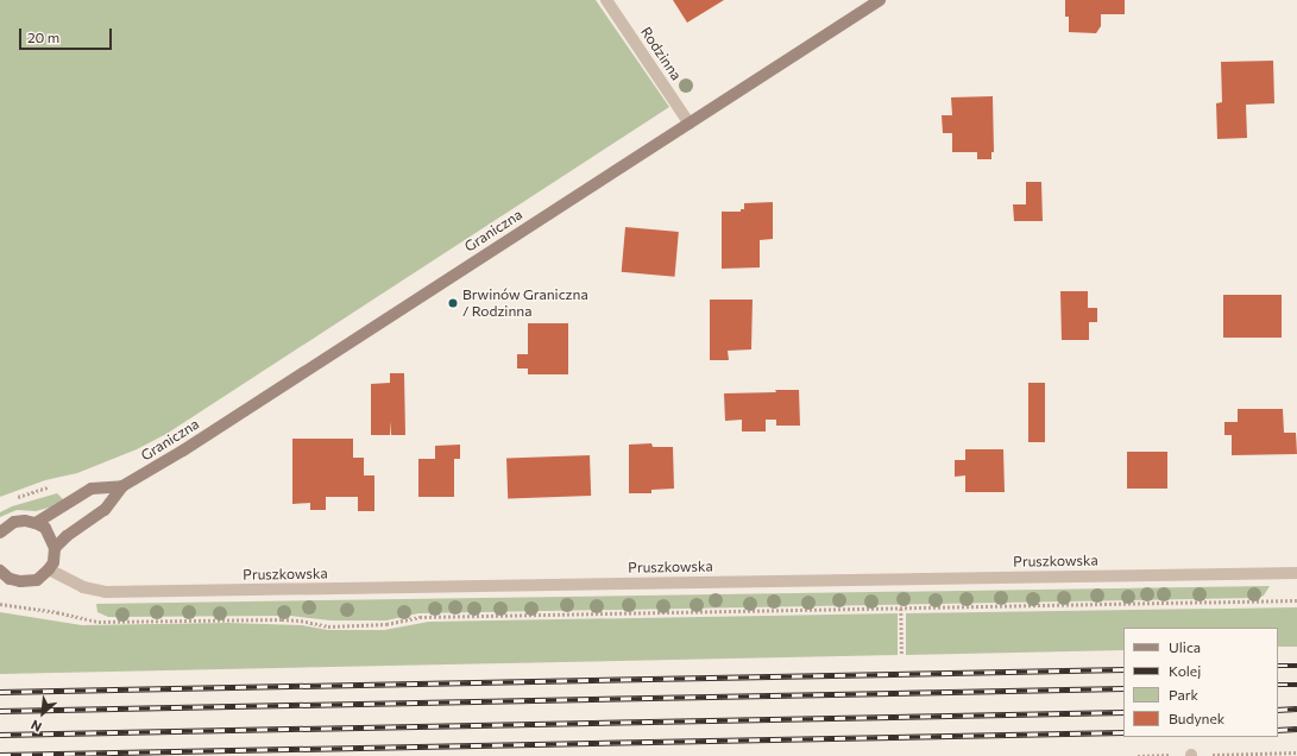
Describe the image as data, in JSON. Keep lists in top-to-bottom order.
{
  "streets": {
    "street": ["Rodzinna", "Graniczna", "Pruszkowska"]
  },
  "crossings": [
    ["Rodzinna", "Graniczna"]
  ],
  "places": ["Brwinów Graniczna / Rodzinna"],
  "legend": [
    "Ulica",
    "Kolej",
    "Park",
    "Budynek"
  ],
  "scale_bar": "20 m",
  "north": "bottom left"
}
